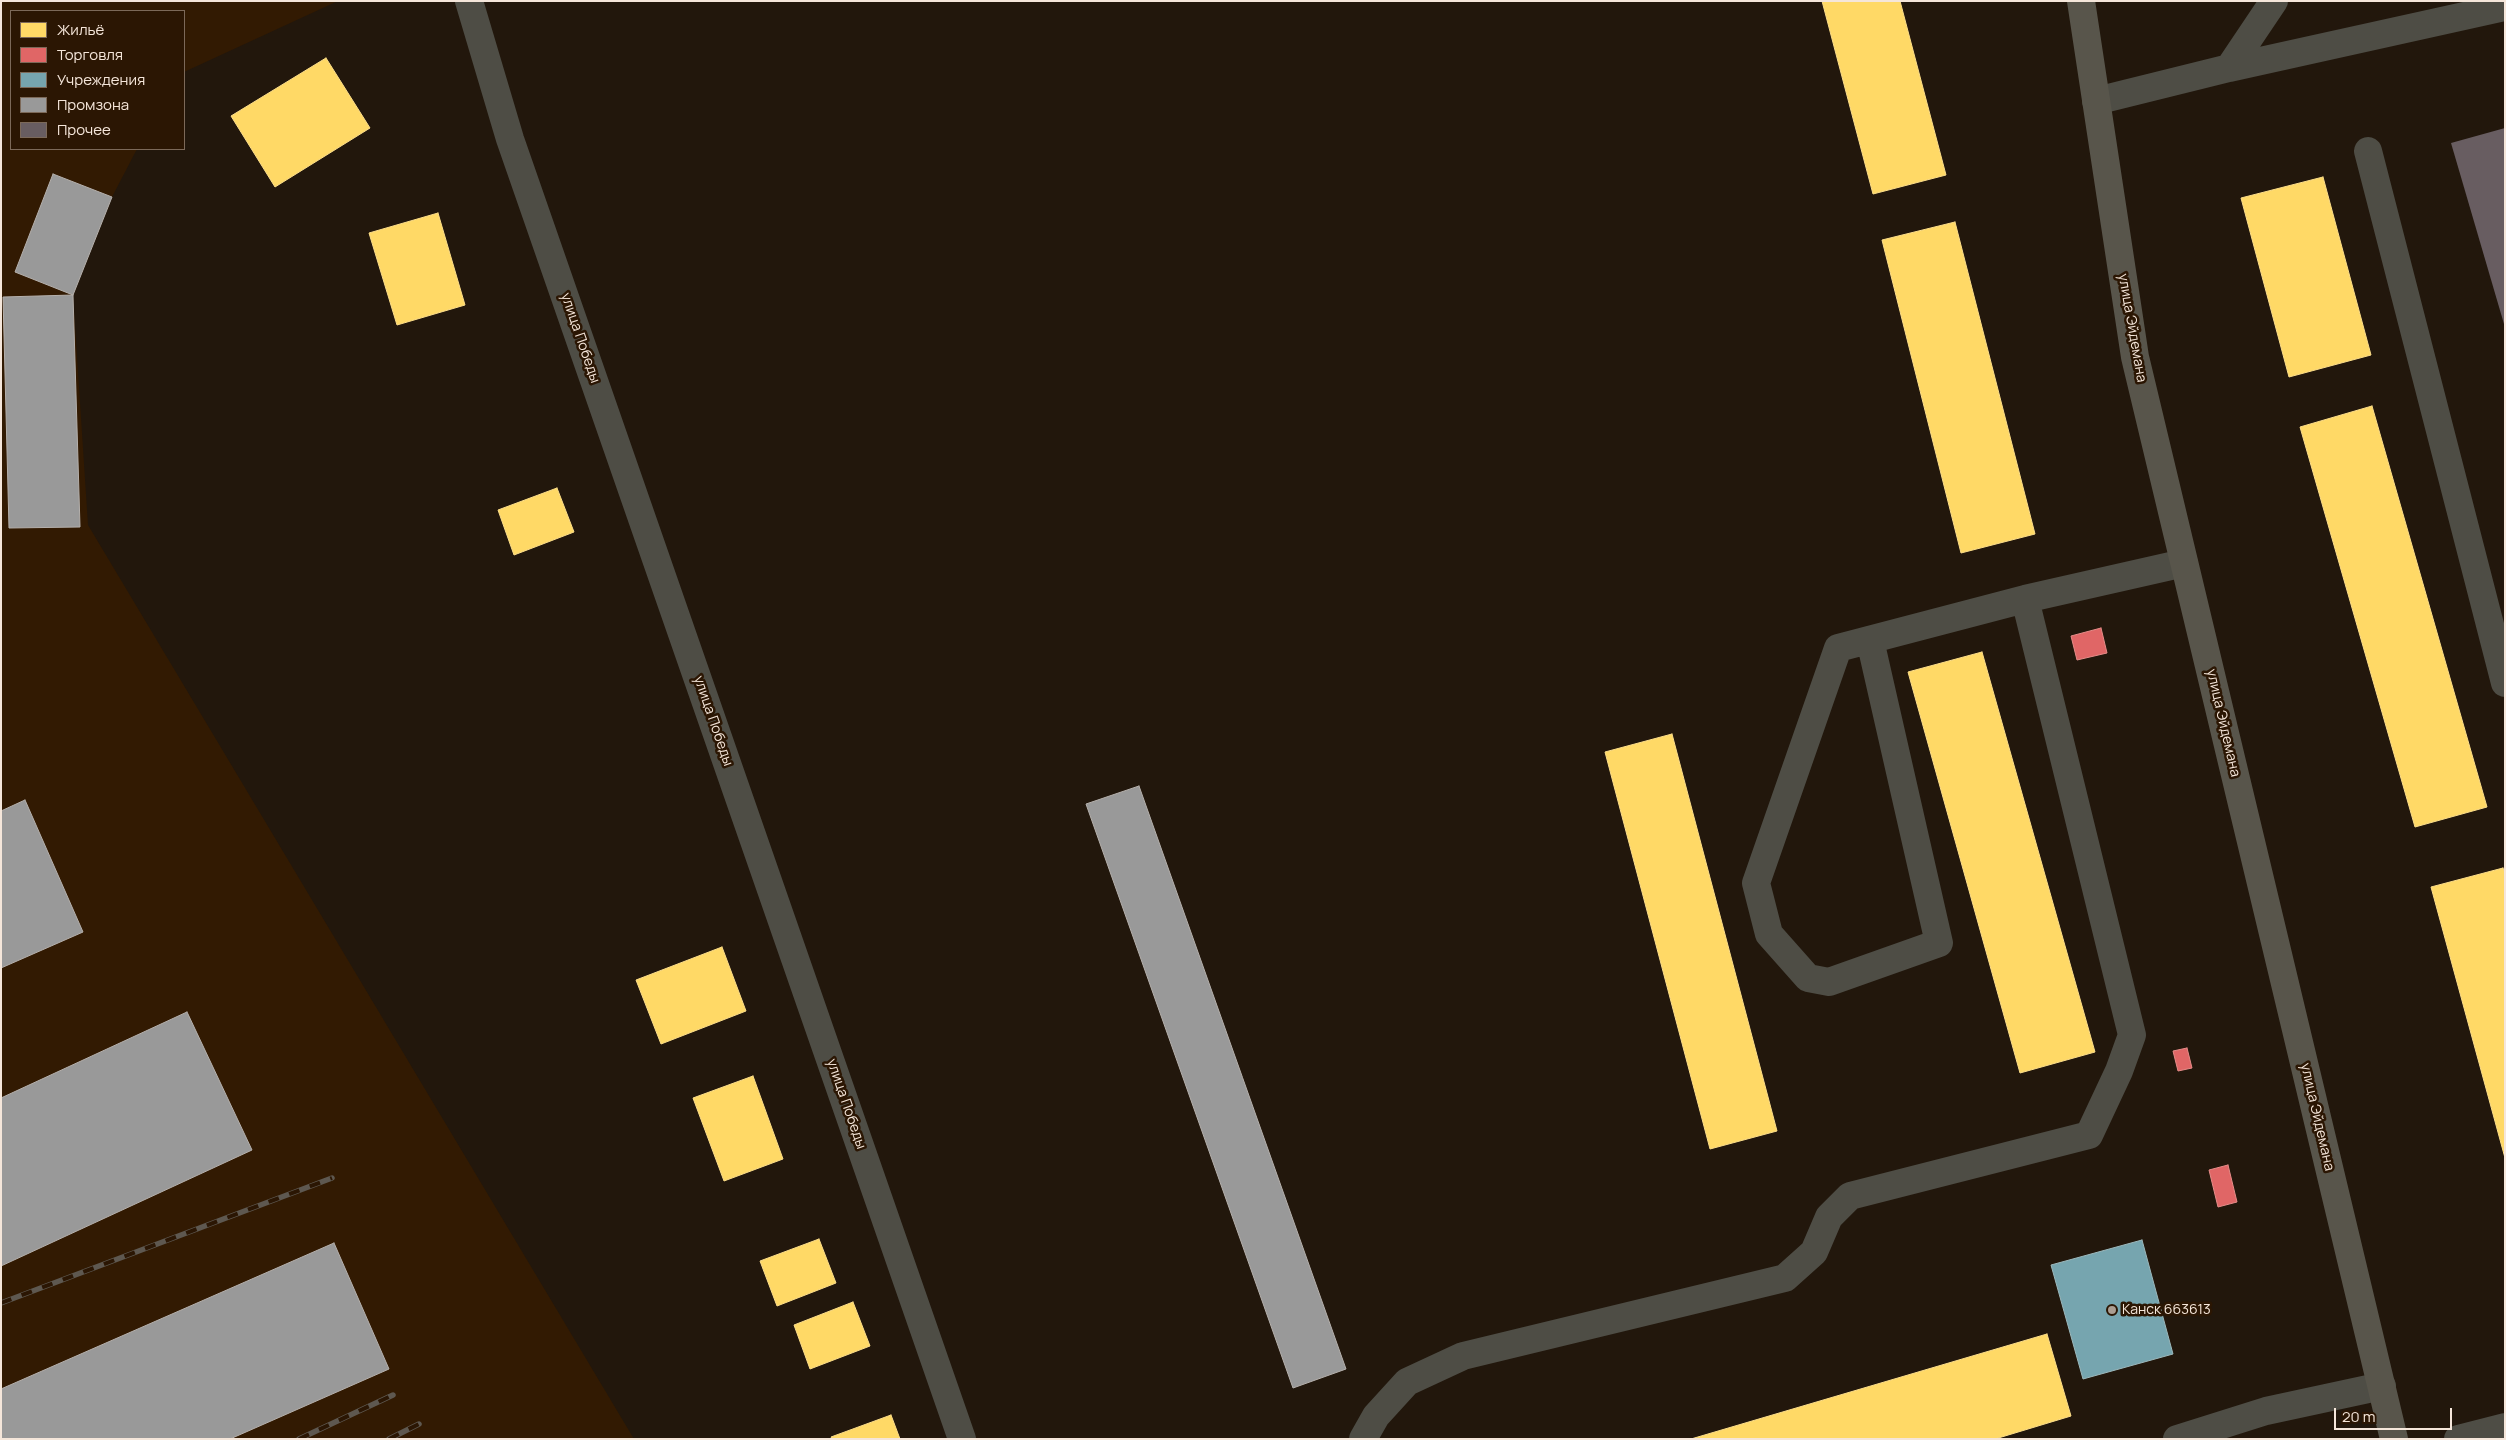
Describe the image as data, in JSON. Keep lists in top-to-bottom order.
{
  "streets": {
    "main road": ["улица Эйдемана"],
    "street": ["улица Победы"]
  },
  "places": ["Канск 663613"],
  "legend": [
    "Жильё",
    "Торговля",
    "Учреждения",
    "Промзона",
    "Прочее"
  ],
  "scale_bar": "20 m"
}
